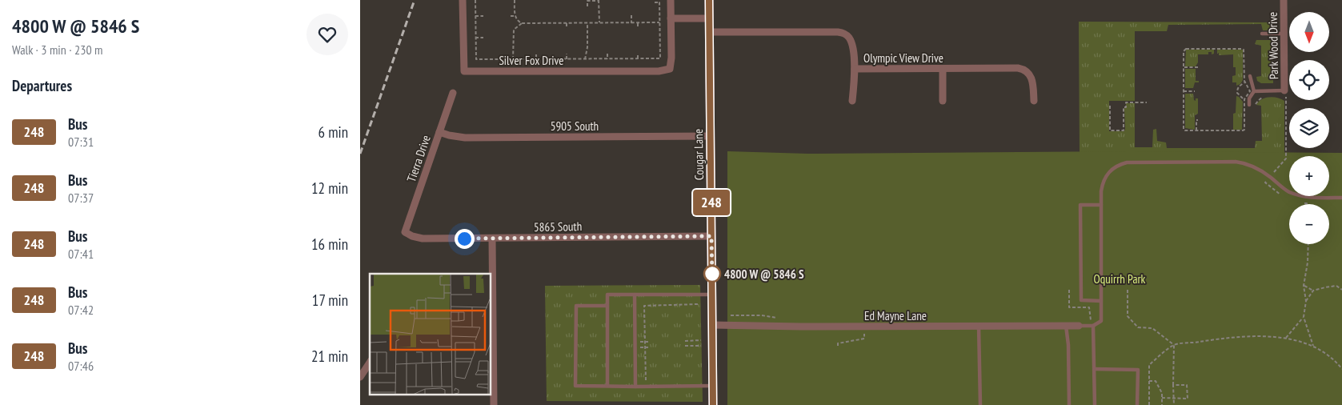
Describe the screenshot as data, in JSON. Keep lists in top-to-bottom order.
{
  "streets": {
    "main road": ["Cougar Lane"],
    "street": [
      "Park Wood Drive",
      "Olympic View Drive",
      "Silver Fox Drive",
      "5905 South",
      "Tierra Drive",
      "5865 South",
      "Ed Mayne Lane"
    ]
  },
  "crossings": [
    ["Olympic View Drive", "Cougar Lane"],
    ["5905 South", "Cougar Lane"],
    ["5905 South", "Tierra Drive"],
    ["Cougar Lane", "5865 South"],
    ["Cougar Lane", "Ed Mayne Lane"],
    ["Tierra Drive", "5865 South"]
  ],
  "parks": ["Oquirrh Park"],
  "places": ["4800 W @ 5846 S"],
  "lines": ["bus line 248"],
  "north": "bottom",
  "page": {
    "heading": [
      ["4800 W @ 5846 S", "Walk · 3 min · 230 m"],
      "Departures"
    ],
    "on_map": "248",
    "map_buttons": ["+", "−"],
    "list": [
      {
        "mark": "248",
        "name": "Bus",
        "note": "07:31",
        "value": "6 min"
      },
      {
        "mark": "248",
        "name": "Bus",
        "note": "07:37",
        "value": "12 min"
      },
      {
        "mark": "248",
        "name": "Bus",
        "note": "07:41",
        "value": "16 min"
      },
      {
        "mark": "248",
        "name": "Bus",
        "note": "07:42",
        "value": "17 min"
      },
      {
        "mark": "248",
        "name": "Bus",
        "note": "07:46",
        "value": "21 min"
      }
    ]
  }
}
